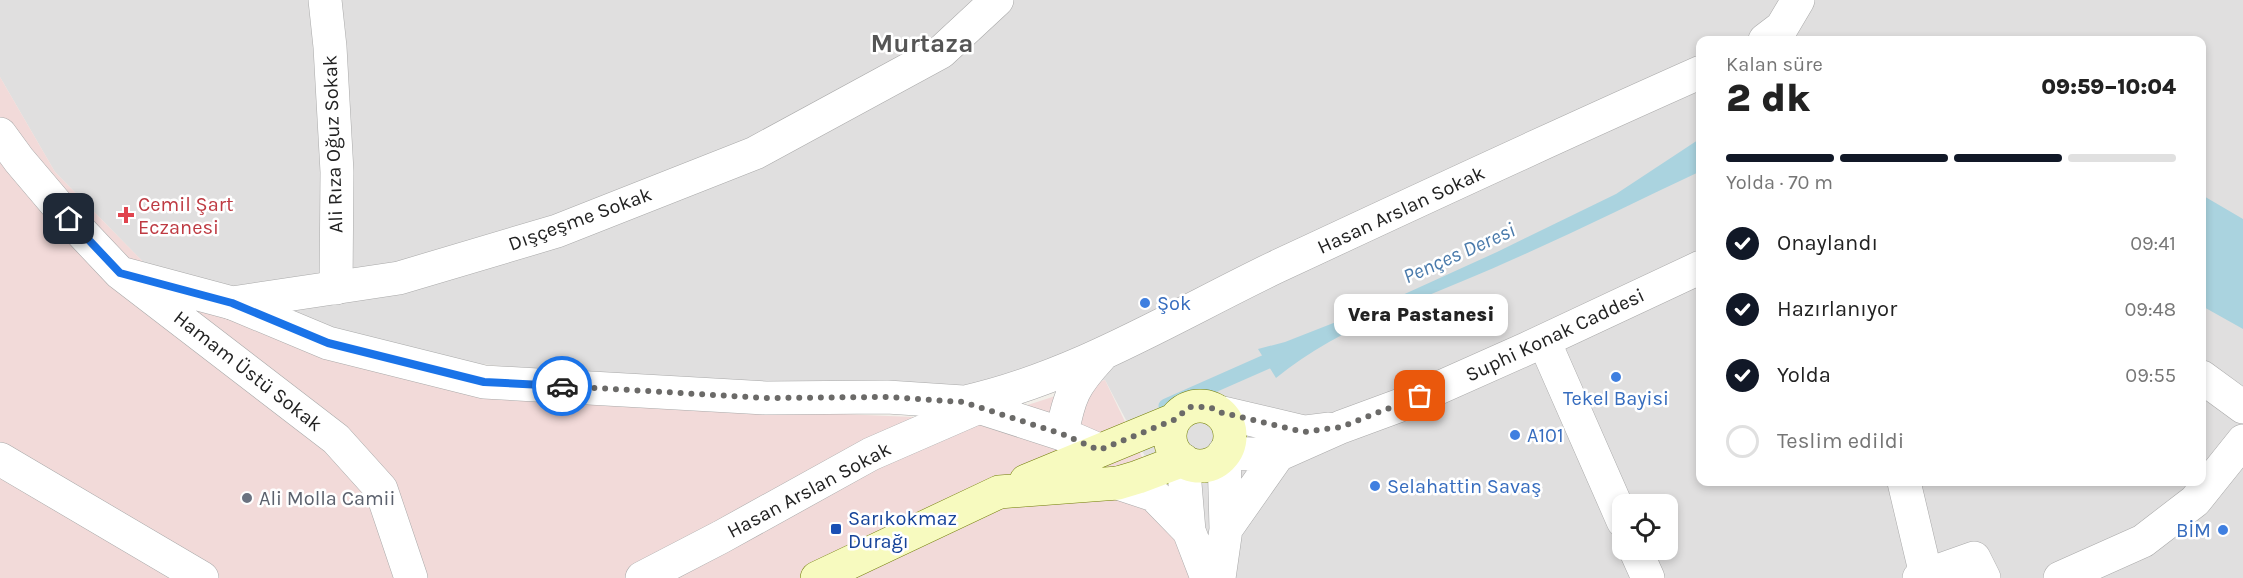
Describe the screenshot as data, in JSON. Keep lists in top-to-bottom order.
{
  "streets": {
    "main road": ["Suphi Konak Caddesi"],
    "street": [
      "Ali Rıza Oğuz Sokak",
      "Hasan Arslan Sokak",
      "Dışçeşme Sokak",
      "Hamam Üstü Sokak"
    ]
  },
  "crossings": [
    ["Ali Rıza Oğuz Sokak", "Dışçeşme Sokak"],
    ["Hasan Arslan Sokak", "Dışçeşme Sokak"],
    ["Hasan Arslan Sokak", "Suphi Konak Caddesi"],
    ["Dışçeşme Sokak", "Hamam Üstü Sokak"]
  ],
  "districts": ["Murtaza"],
  "water": ["Pençes Deresi"],
  "places": {
    "health": ["Cemil Şart Eczanesi"],
    "other": [
      "Şok",
      "Tekel Bayisi",
      "Vera Pastanesi",
      "A101",
      "Selahattin Savaş",
      "Ali Molla Camii",
      "BİM"
    ],
    "transit": ["Sarıkokmaz Durağı"]
  },
  "page": {
    "heading": ["2 dk", "Kalan süre", "09:59–10:04"],
    "bar": "Yolda · 70 m",
    "list": [
      ["Onaylandı", "09:41"],
      ["Hazırlanıyor", "09:48"],
      ["Yolda", "09:55"],
      "Teslim edildi"
    ],
    "bubble": "Vera Pastanesi"
  }
}
